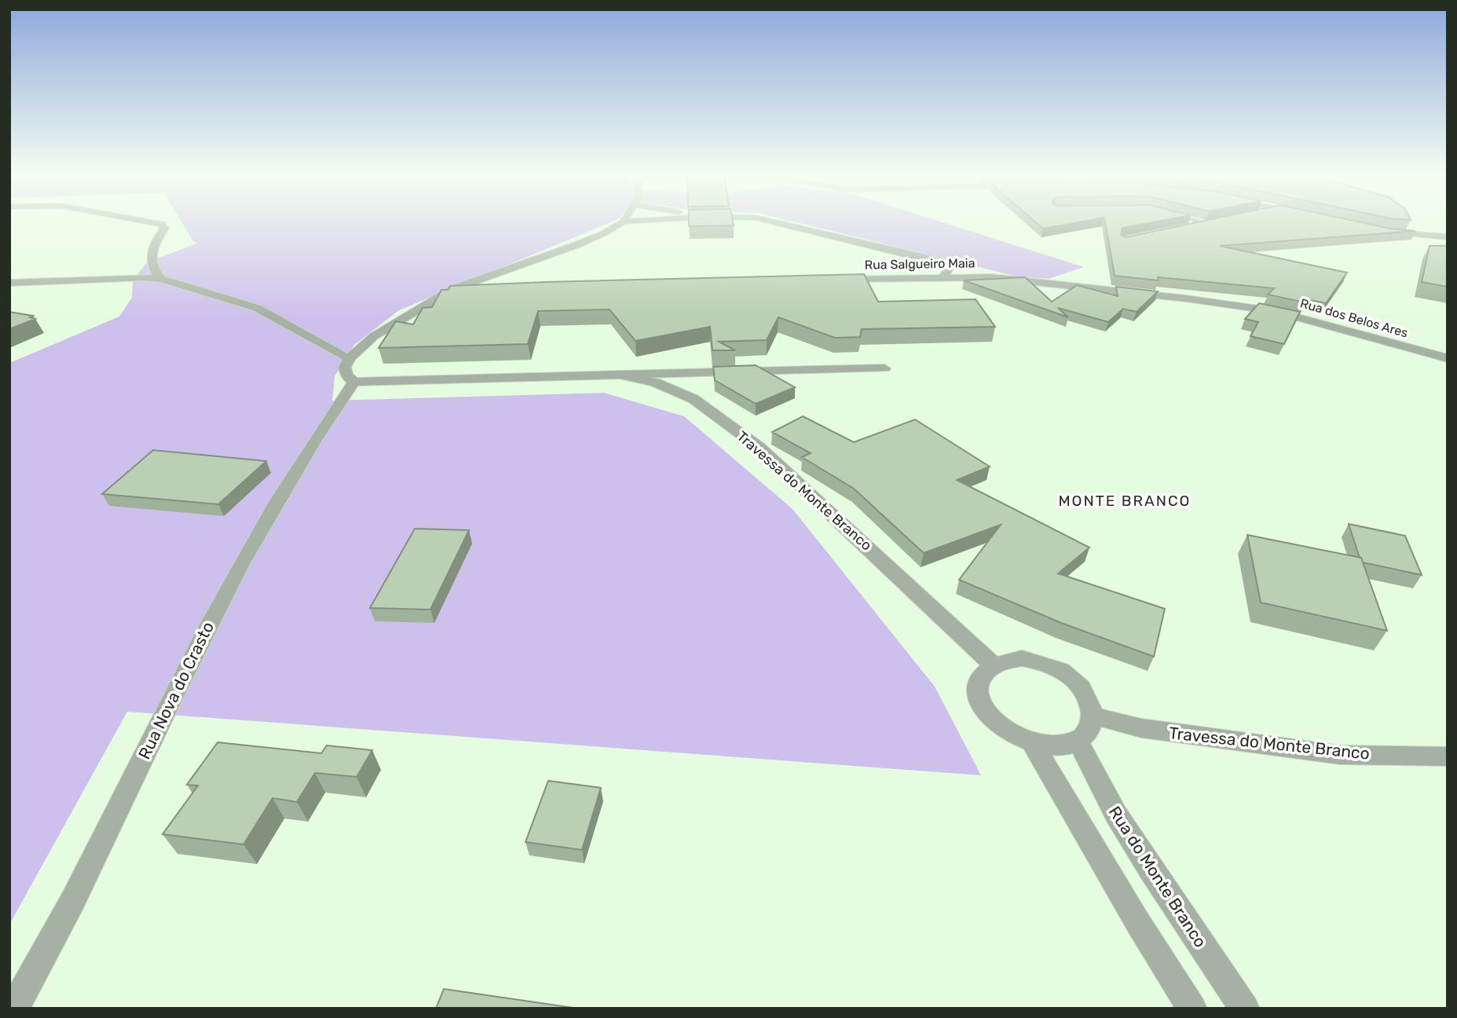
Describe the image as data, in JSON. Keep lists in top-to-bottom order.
{
  "streets": {
    "street": [
      "Rua Salgueiro Maia",
      "Rua dos Belos Ares",
      "Travessa do Monte Branco",
      "Rua Nova do Crasto",
      "Rua do Monte Branco"
    ]
  },
  "crossings": [
    ["Rua Salgueiro Maia", "Rua dos Belos Ares"],
    ["Travessa do Monte Branco", "Rua Nova do Crasto"],
    ["Travessa do Monte Branco", "Rua do Monte Branco"]
  ],
  "districts": ["MONTE BRANCO"]
}
